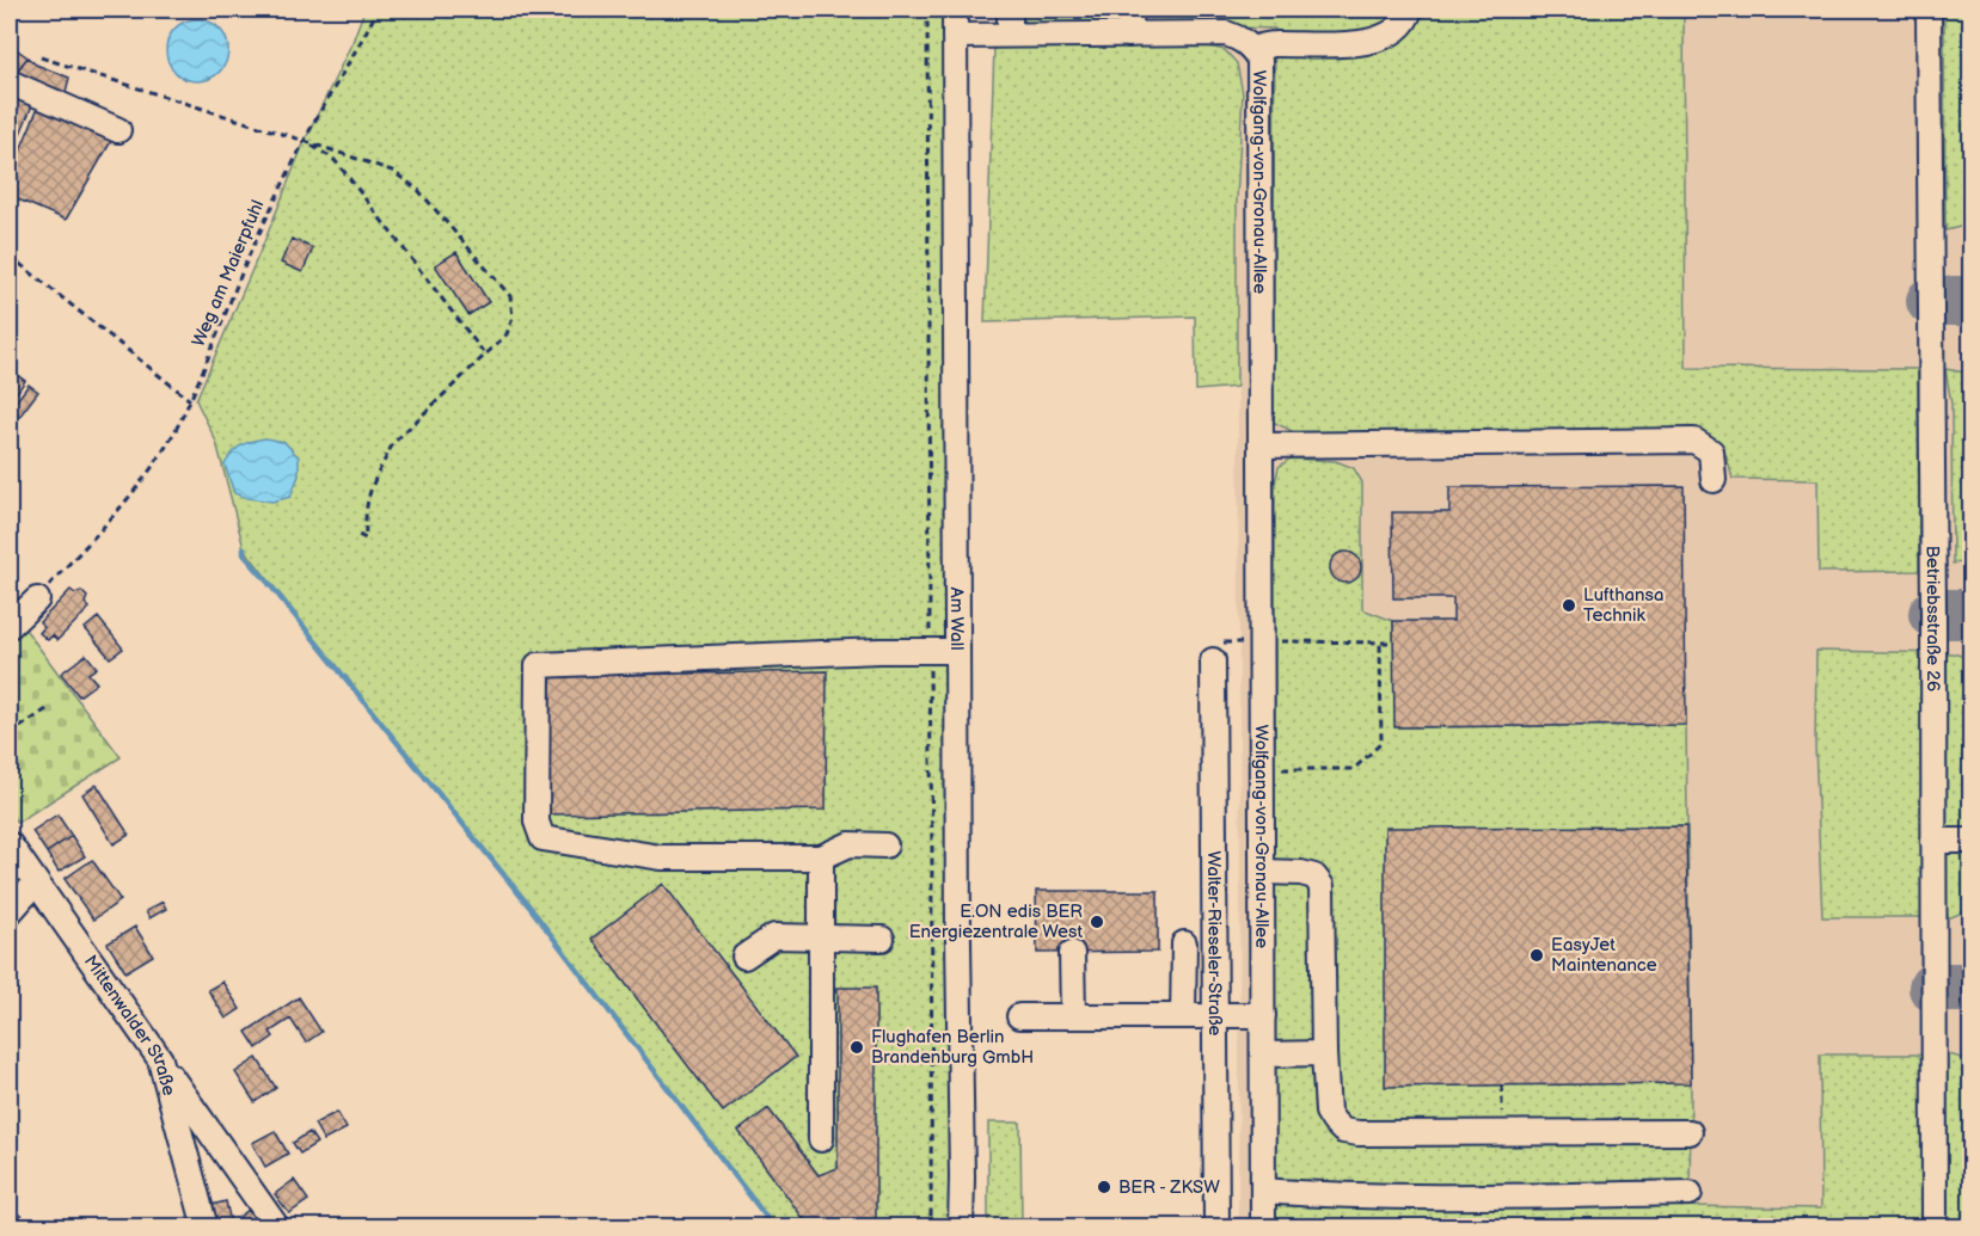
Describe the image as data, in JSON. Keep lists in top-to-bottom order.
{
  "streets": {
    "street": [
      "Wolfgang-von-Gronau-Allee",
      "Betriebsstraße 26",
      "Am Wall",
      "Walter-Rieseler-Straße",
      "Mittenwalder Straße"
    ],
    "path": ["Weg am Maierpfuhl"]
  },
  "crossings": [
    ["Wolfgang-von-Gronau-Allee", "Am Wall"]
  ],
  "places": [
    "Lufthansa Technik",
    "E.ON edis BER Energiezentrale West",
    "EasyJet Maintenance",
    "Flughafen Berlin Brandenburg GmbH",
    "BER - ZKSW"
  ]
}
